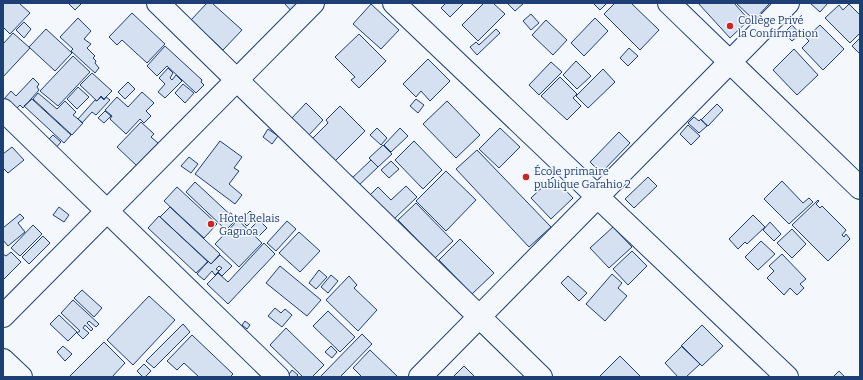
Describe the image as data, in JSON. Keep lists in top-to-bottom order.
{
  "places": ["Collège Privé la Confirmation", "École primaire publique Garahio 2", "Hôtel Relais Gagnoa"]
}
